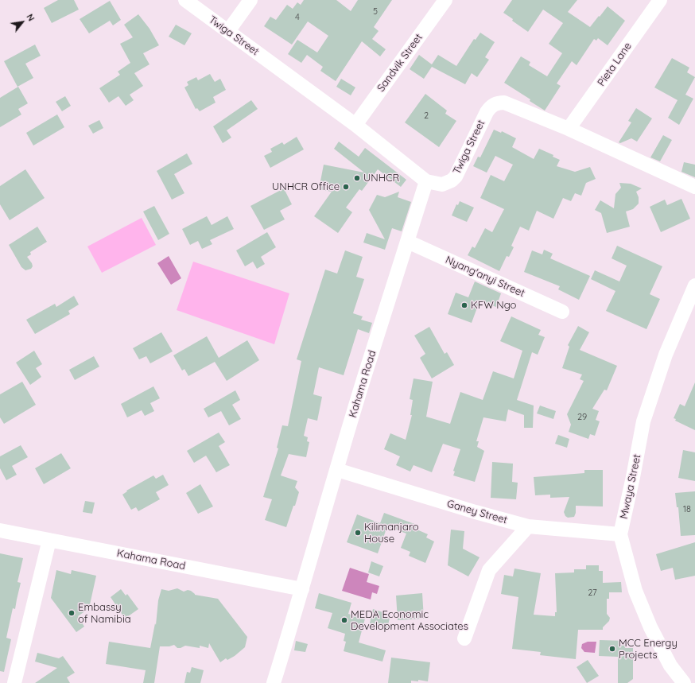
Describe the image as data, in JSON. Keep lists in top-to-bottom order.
{
  "streets": {
    "street": [
      "Twiga Street",
      "Sandvik Street",
      "Pieta Lane",
      "Nyang'anyi Street",
      "Kahama Road",
      "Mwaya Street",
      "Ganey Street"
    ]
  },
  "crossings": [
    ["Twiga Street", "Sandvik Street"],
    ["Twiga Street", "Pieta Lane"],
    ["Twiga Street", "Kahama Road"],
    ["Nyang'anyi Street", "Kahama Road"],
    ["Kahama Road", "Ganey Street"],
    ["Mwaya Street", "Ganey Street"]
  ],
  "places": [
    "UNHCR",
    "UNHCR Office",
    "KFW Ngo",
    "Kilimanjaro House",
    "Embassy of Namibia",
    "MEDA Economic Development Associates",
    "MCC Energy Projects"
  ],
  "house_numbers": [
    "5",
    "4",
    "2",
    "29",
    "18",
    "27"
  ],
  "north": "top right"
}
